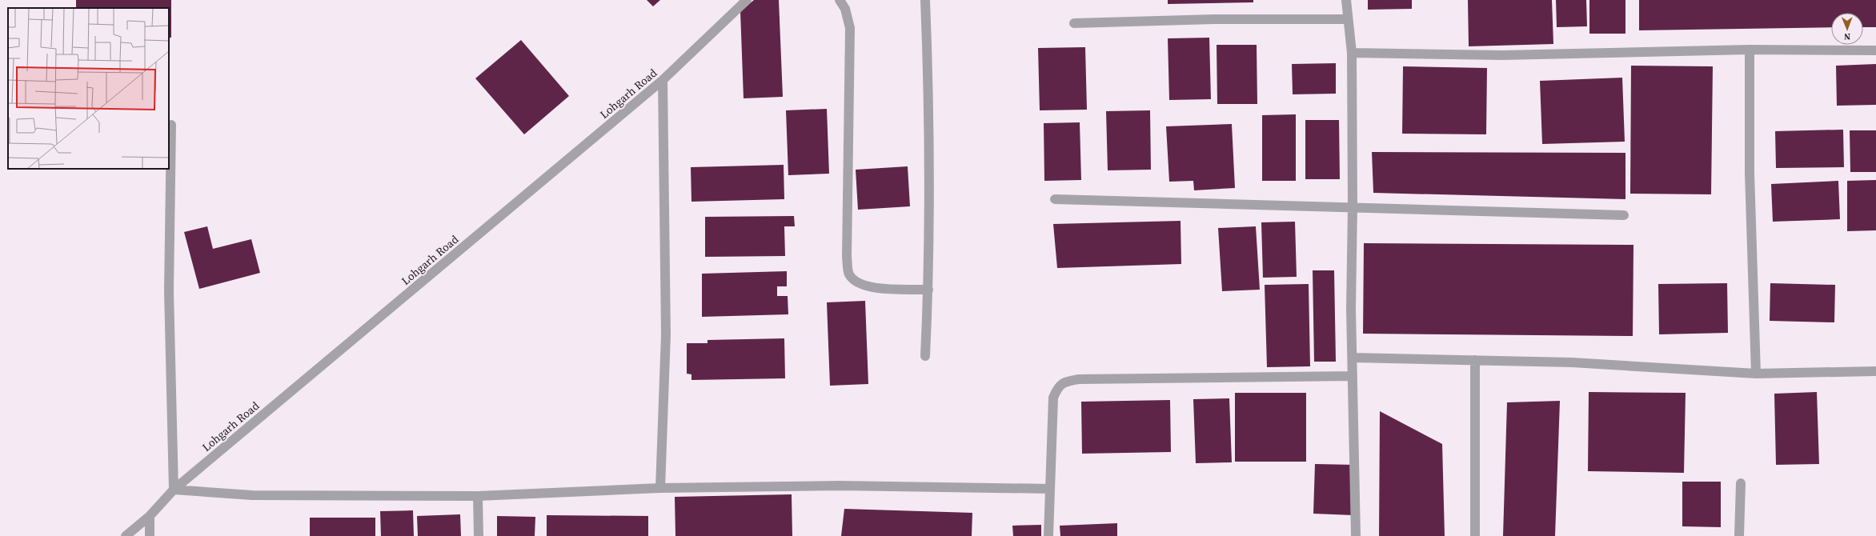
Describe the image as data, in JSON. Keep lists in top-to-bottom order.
{
  "streets": {
    "street": ["Lohgarh Road"]
  },
  "north": "bottom"
}
